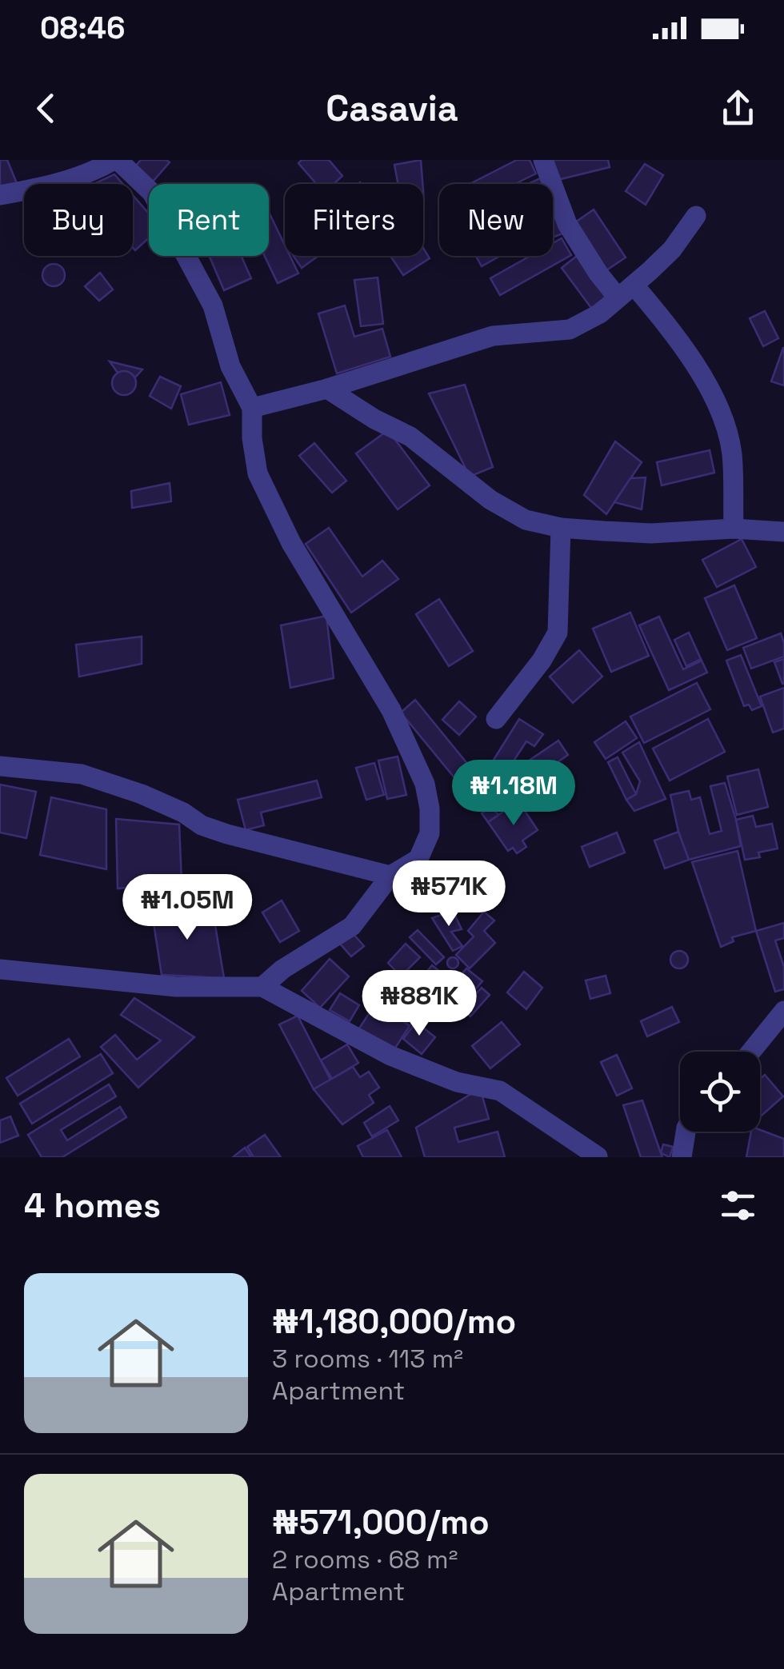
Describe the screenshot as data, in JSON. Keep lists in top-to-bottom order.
{
  "page": {
    "status": "08:46",
    "header": "Casavia",
    "chip": [
      "Buy",
      "Rent",
      "Filters",
      "New"
    ],
    "price": [
      "₦1.18M",
      "₦571K",
      "₦1.05M",
      "₦881K"
    ],
    "heading": "4 homes",
    "list": [
      {
        "name": "₦1,180,000/mo",
        "note": "3 rooms · 113 m² · Apartment"
      },
      {
        "name": "₦571,000/mo",
        "note": "2 rooms · 68 m² · Apartment"
      }
    ]
  }
}
